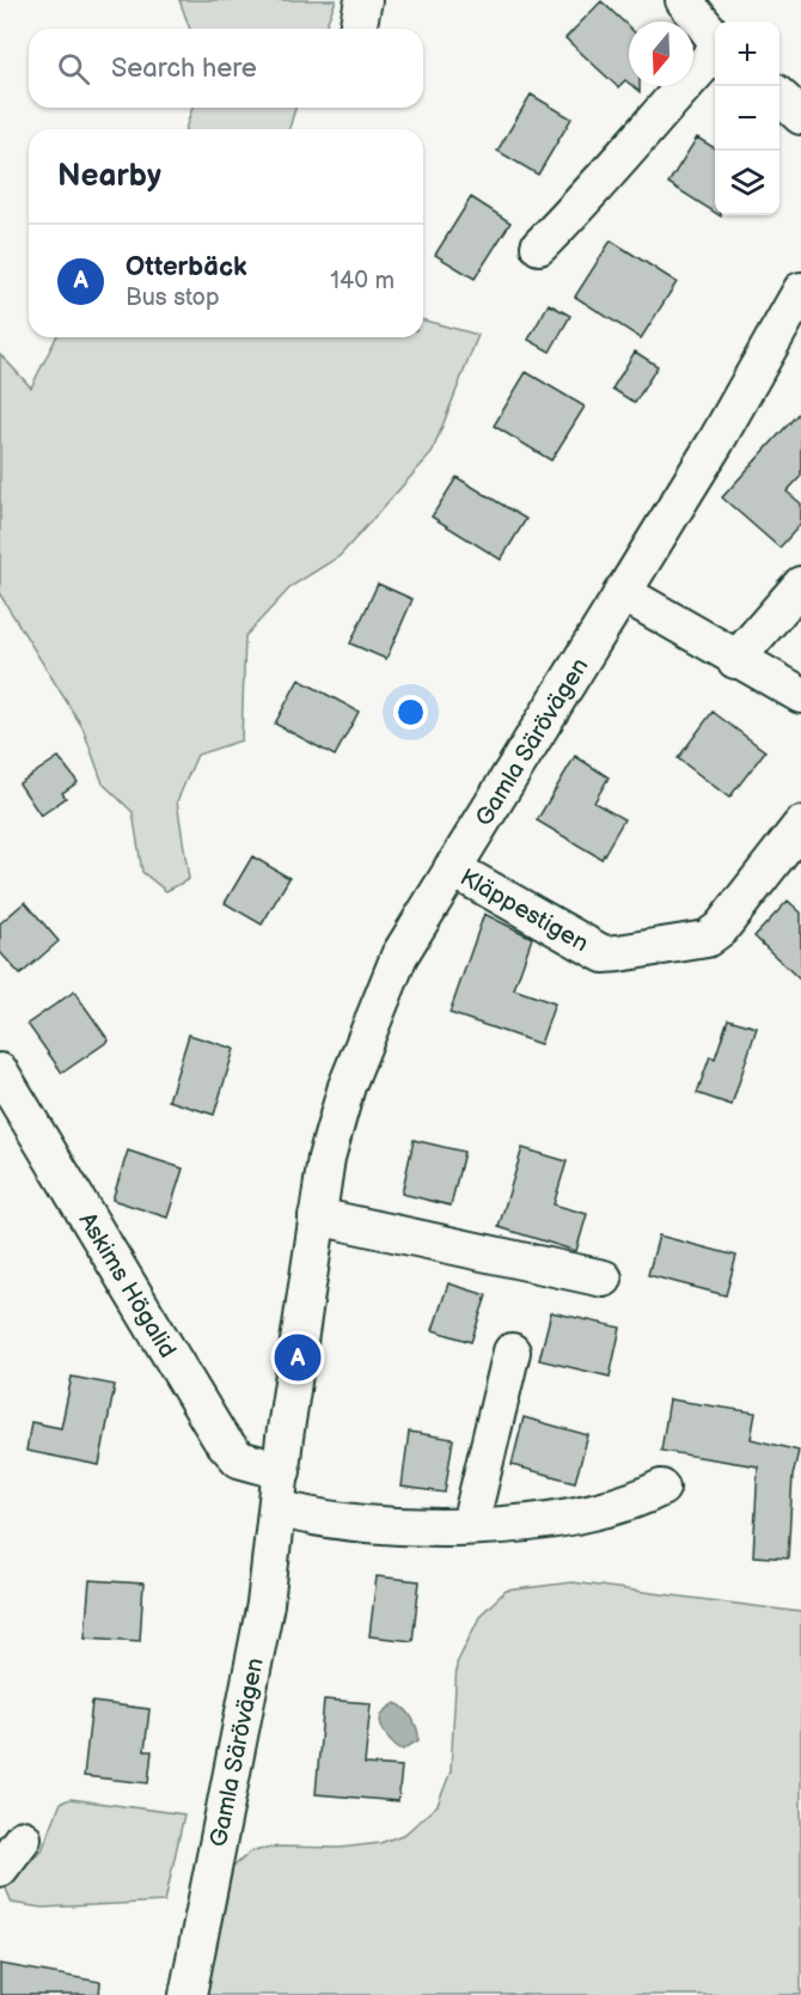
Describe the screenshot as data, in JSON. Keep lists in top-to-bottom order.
{
  "streets": {
    "street": ["Gamla Särövägen", "Kläppestigen", "Askims Högalid"]
  },
  "crossings": [
    ["Gamla Särövägen", "Kläppestigen"],
    ["Gamla Särövägen", "Askims Högalid"]
  ],
  "north": "bottom",
  "page": {
    "map_buttons": ["+", "−"],
    "search": "Search here",
    "heading": "Nearby",
    "list": [
      {
        "mark": "A",
        "name": "Otterbäck",
        "note": "Bus stop",
        "value": "140 m"
      }
    ],
    "pins": "A"
  }
}
